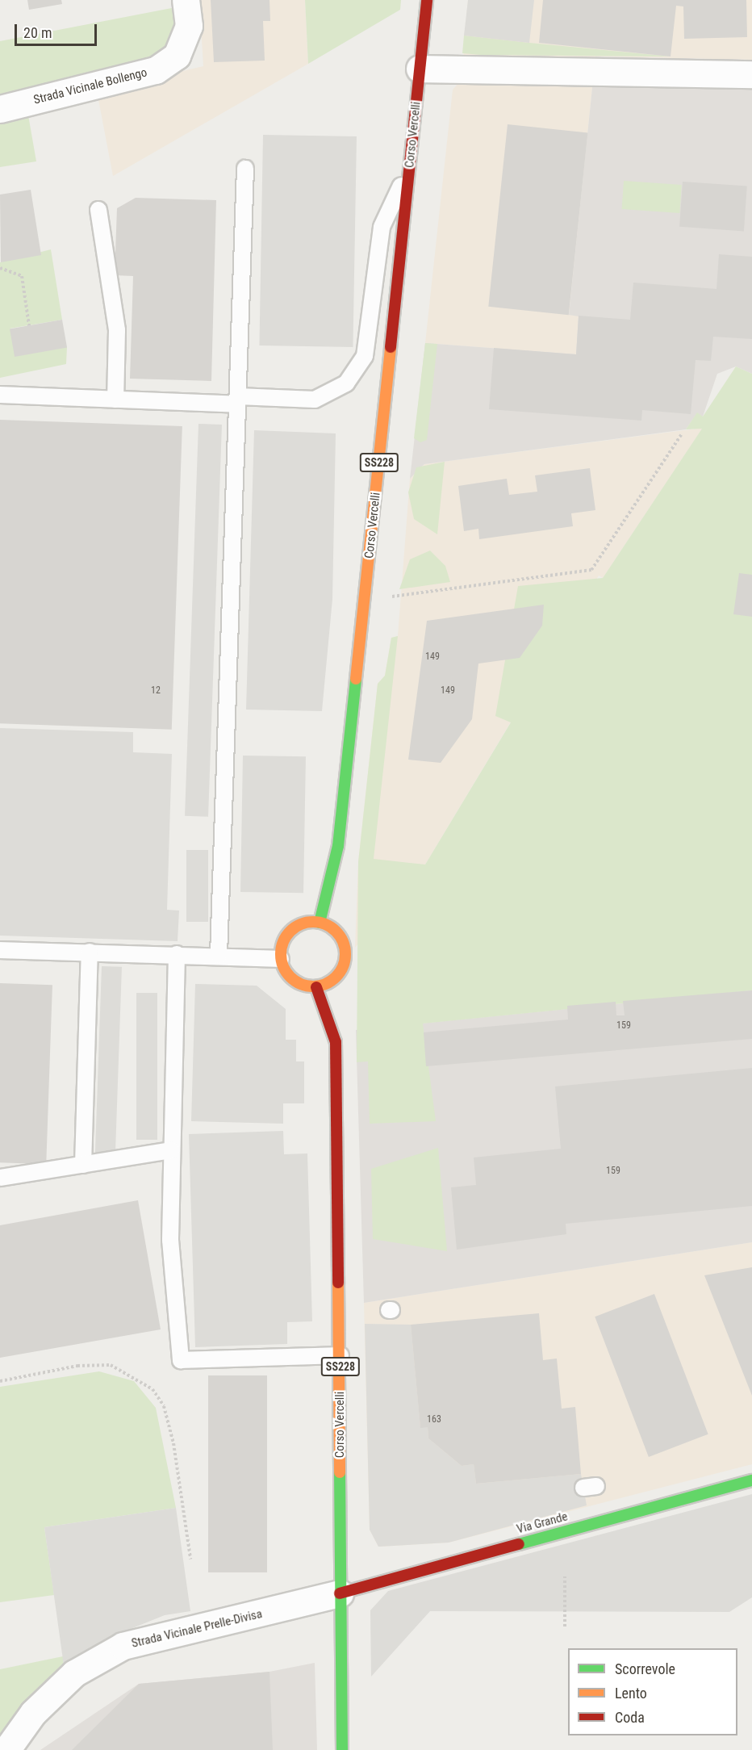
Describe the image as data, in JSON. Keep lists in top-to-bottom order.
{
  "streets": {
    "main road": ["Corso Vercelli", "SS228", "Via Grande"],
    "street": ["Strada Vicinale Bollengo", "Strada Vicinale Prelle-Divisa"]
  },
  "crossings": [
    ["Corso Vercelli", "Via Grande"],
    ["Corso Vercelli", "Strada Vicinale Prelle-Divisa"],
    ["Via Grande", "Strada Vicinale Prelle-Divisa"]
  ],
  "house_numbers": [
    "149",
    "12",
    "149",
    "159",
    "159",
    "163"
  ],
  "legend": ["Scorrevole", "Lento", "Coda"],
  "scale_bar": "20 m"
}
